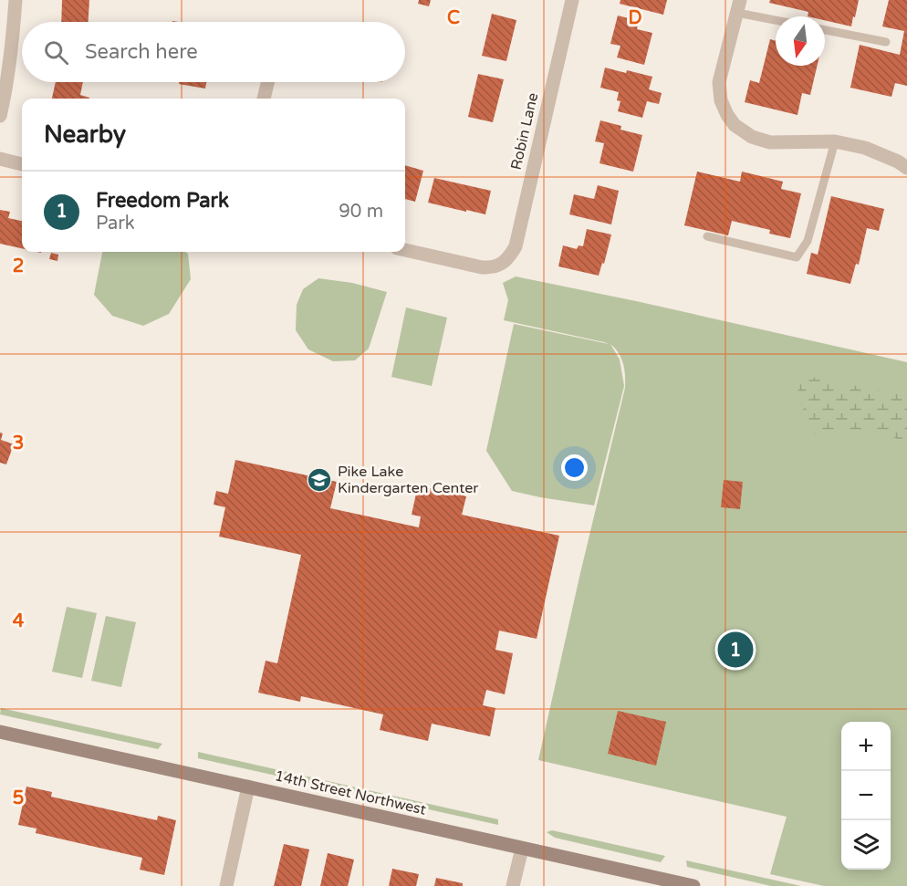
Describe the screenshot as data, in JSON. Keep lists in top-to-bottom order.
{
  "streets": {
    "street": ["Robin Lane", "14th Street Northwest"]
  },
  "places": {
    "school or university": ["Pike Lake Kindergarten Center"]
  },
  "north": "bottom",
  "page": {
    "search": "Search here",
    "heading": "Nearby",
    "list": [
      {
        "mark": "1",
        "name": "Freedom Park",
        "note": "Park",
        "value": "90 m"
      }
    ],
    "pins": "1",
    "map_buttons": ["+", "−"]
  },
  "grid": {
    "columns": ["C", "D"],
    "rows": [
      "2",
      "3",
      "4",
      "5"
    ]
  }
}
